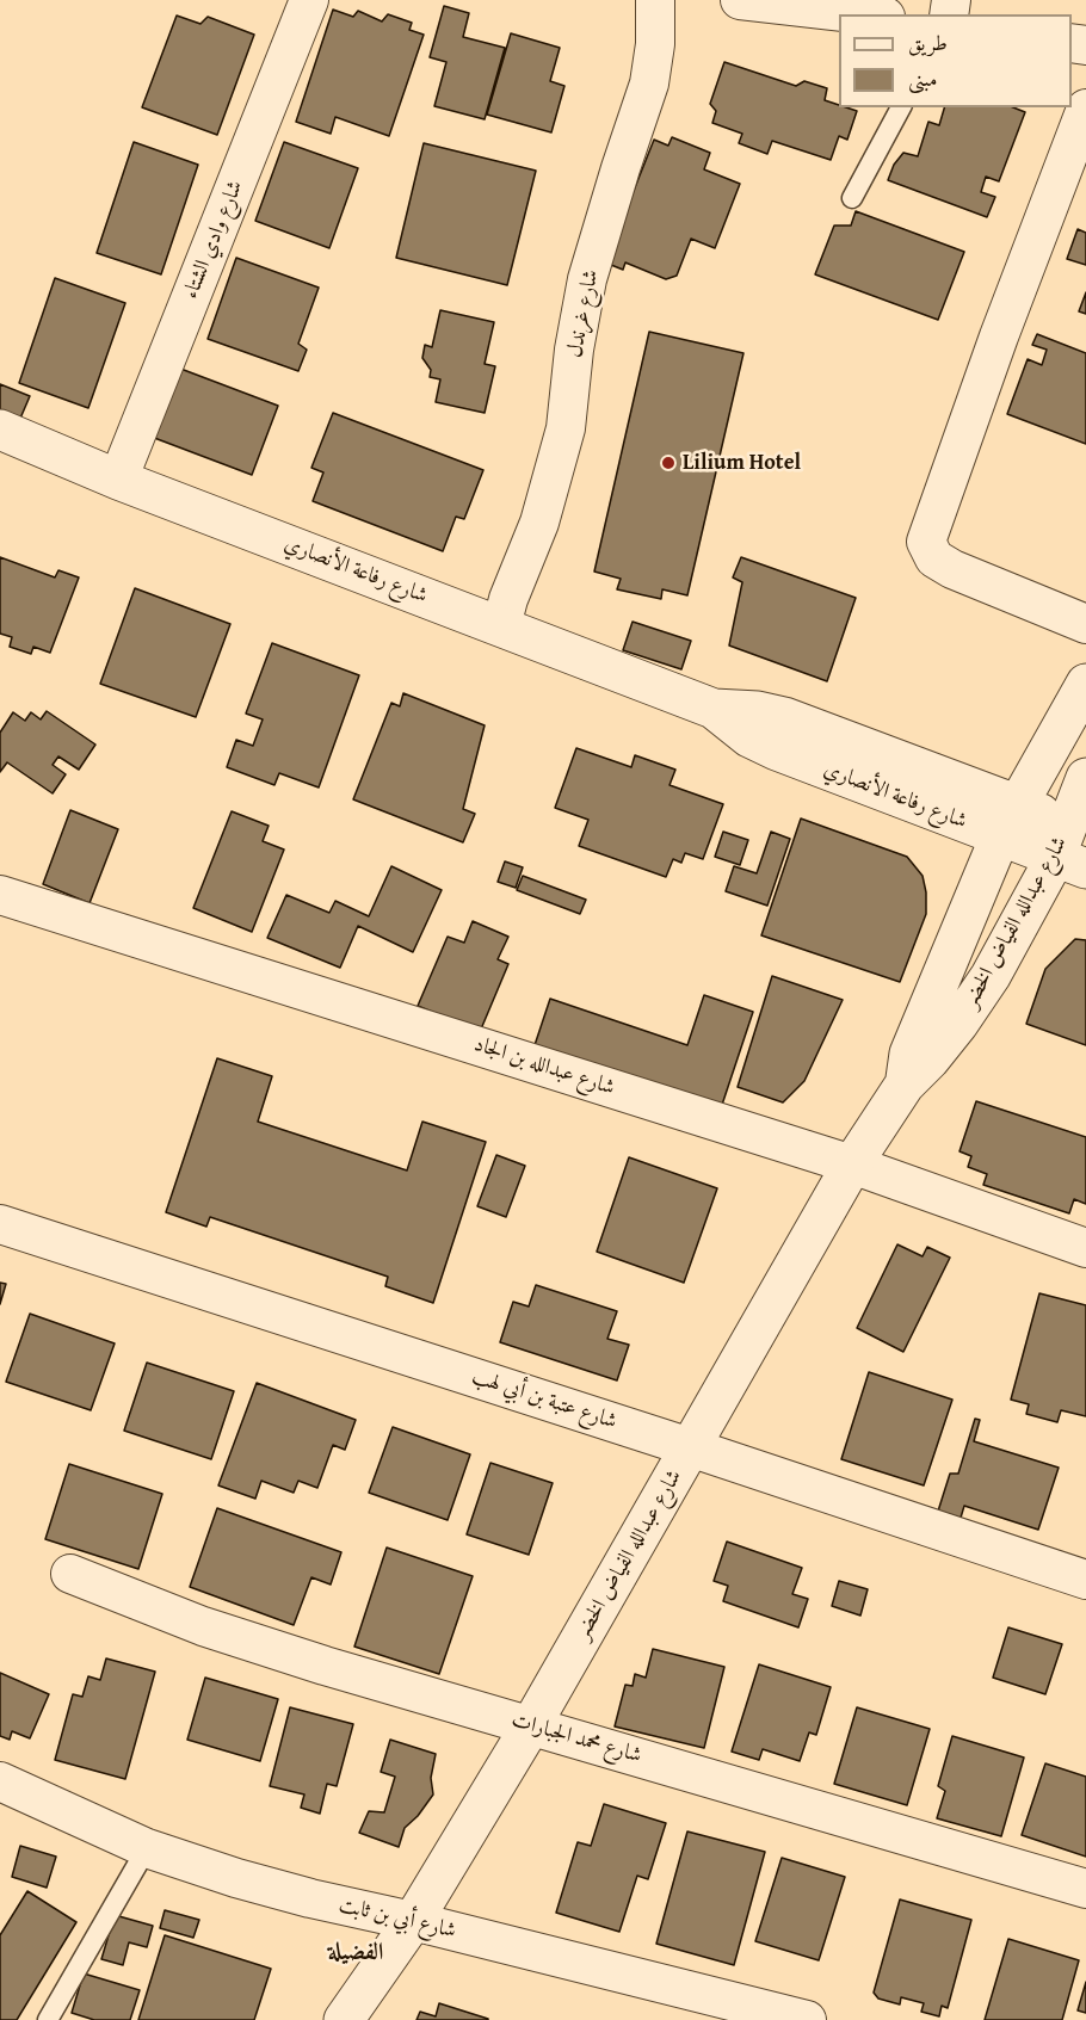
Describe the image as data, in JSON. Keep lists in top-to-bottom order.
{
  "streets": {
    "street": [
      "شارع وادي الشتاء",
      "شارع غرندل",
      "شارع رفاعة الأنصاري",
      "شارع عبدالله الفياض الخضر",
      "شارع عبدالله بن الجاد",
      "شارع عتبة بن أبي لهب",
      "شارع محمد الجبارات",
      "شارع أبي بن ثابت"
    ]
  },
  "crossings": [
    ["شارع وادي الشتاء", "شارع رفاعة الأنصاري"],
    ["شارع غرندل", "شارع رفاعة الأنصاري"],
    ["شارع رفاعة الأنصاري", "شارع عبدالله الفياض الخضر"],
    ["شارع عبدالله الفياض الخضر", "شارع عبدالله بن الجاد"],
    ["شارع عبدالله الفياض الخضر", "شارع عتبة بن أبي لهب"],
    ["شارع عبدالله الفياض الخضر", "شارع محمد الجبارات"],
    ["شارع عبدالله الفياض الخضر", "شارع أبي بن ثابت"]
  ],
  "districts": ["الفضيلة"],
  "places": ["Lilium Hotel"],
  "legend": ["طريق", "مبنى"]
}
